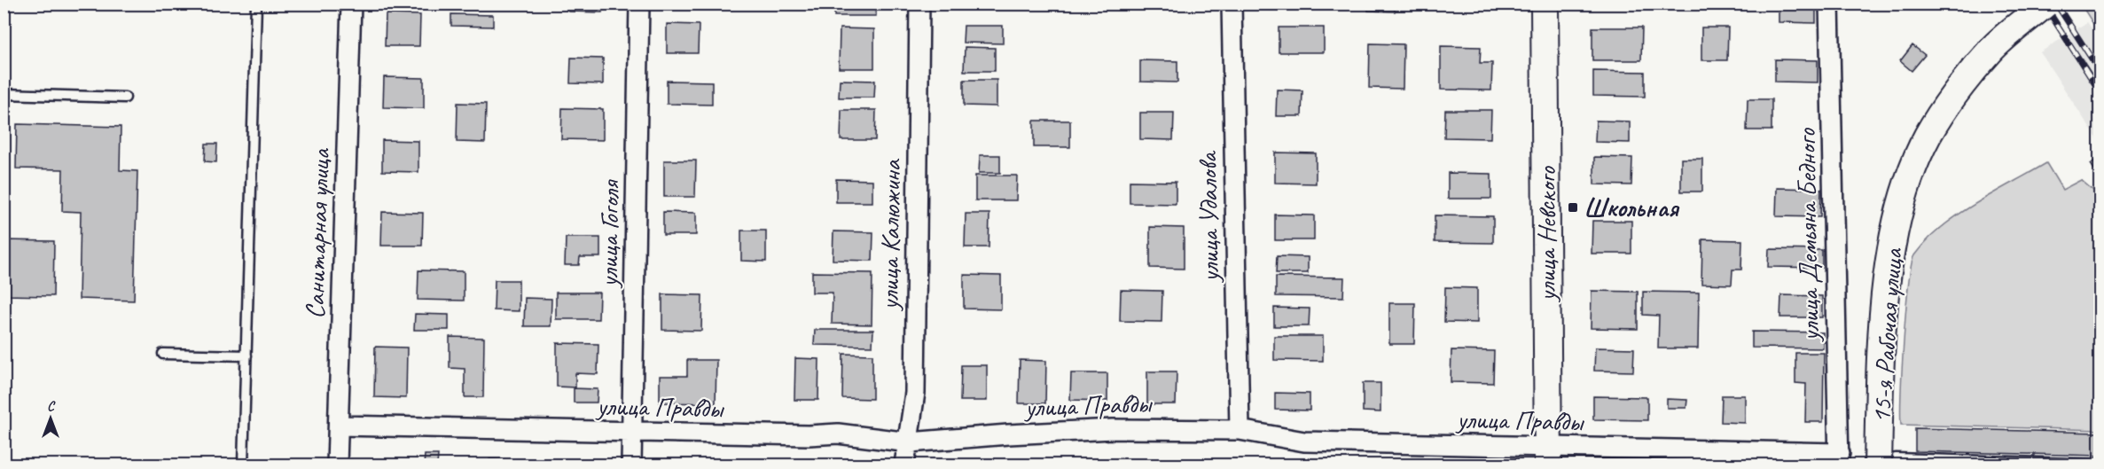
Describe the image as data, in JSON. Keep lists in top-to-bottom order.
{
  "streets": {
    "main road": ["улица Невского", "15-я Рабочая улица"],
    "street": [
      "улица Удалова",
      "Санитарная улица",
      "улица Гоголя",
      "улица Калюжина",
      "улица Демьяна Бедного",
      "улица Правды"
    ]
  },
  "crossings": [
    ["улица Удалова", "улица Правды"],
    ["Санитарная улица", "улица Правды"],
    ["улица Гоголя", "улица Правды"],
    ["улица Невского", "улица Правды"],
    ["улица Калюжина", "улица Правды"],
    ["улица Демьяна Бедного", "улица Правды"]
  ],
  "places": {
    "transit": ["Школьная"]
  },
  "north": "top"
}
